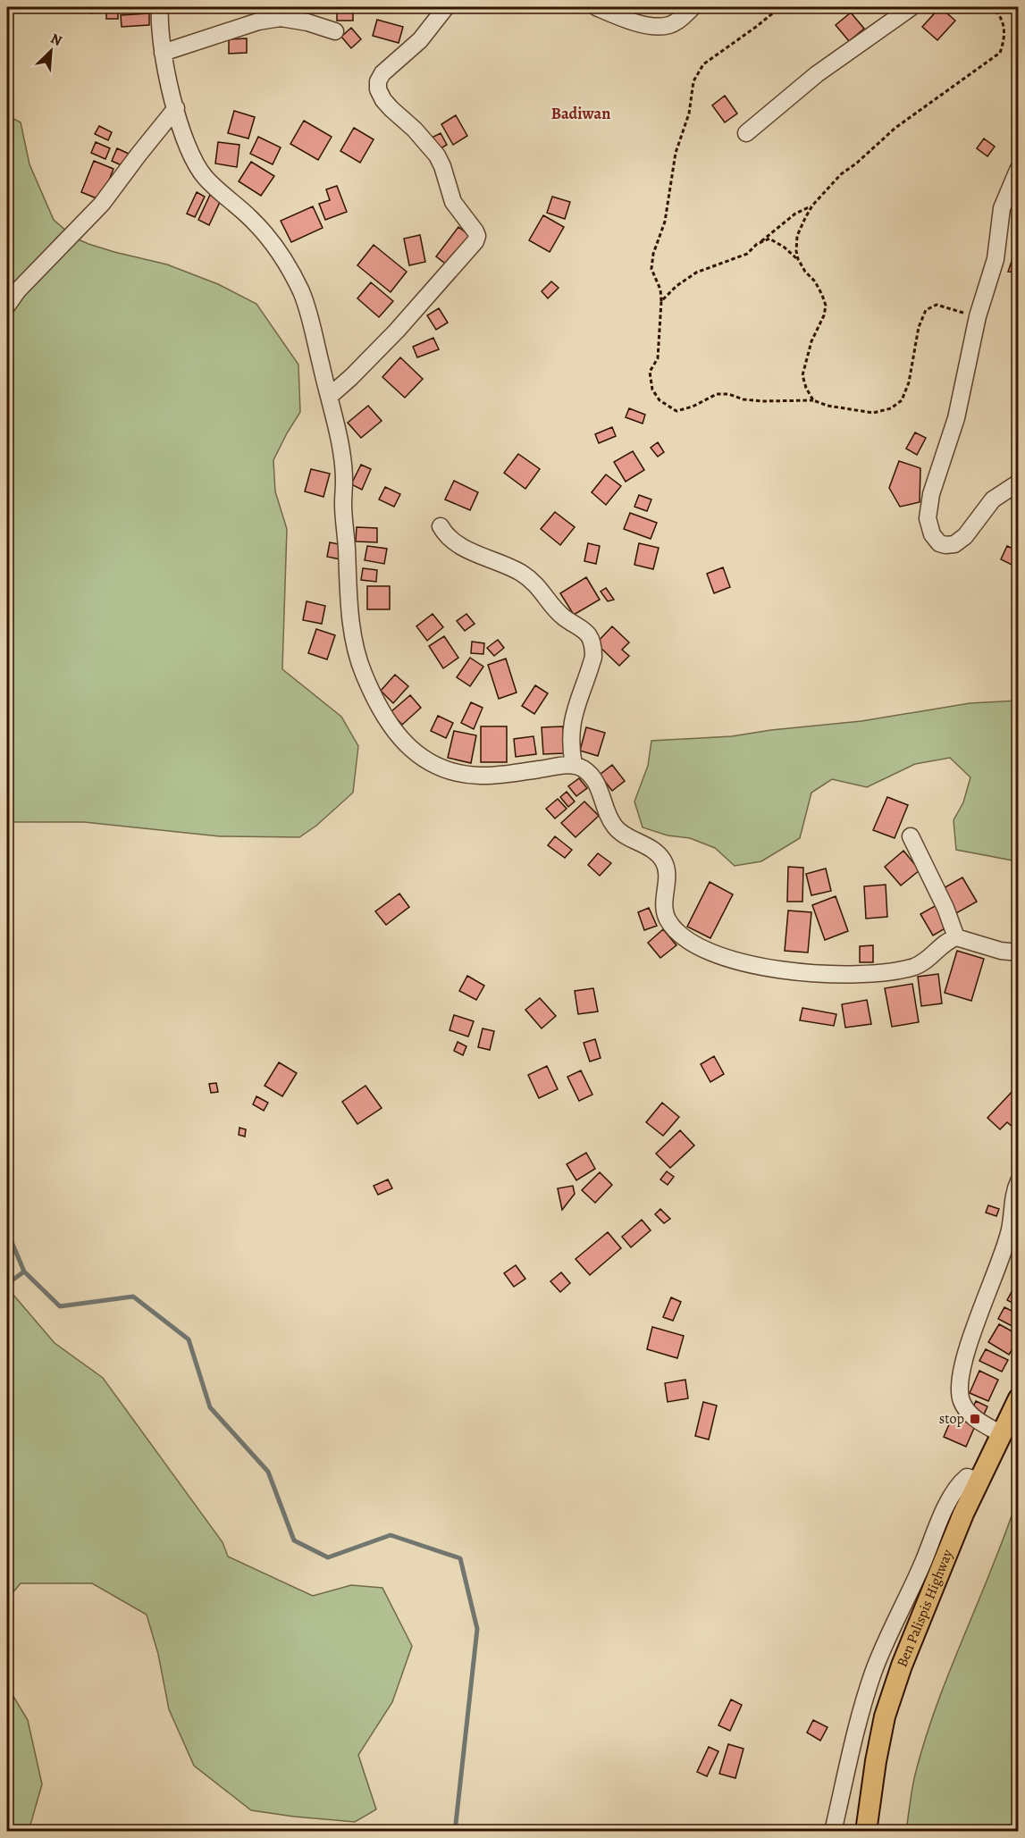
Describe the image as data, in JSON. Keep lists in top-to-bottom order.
{
  "streets": {
    "main road": ["Ben Palispis Highway"]
  },
  "districts": ["Badiwan"],
  "places": {
    "transit": ["stop"]
  },
  "north": "top right"
}
